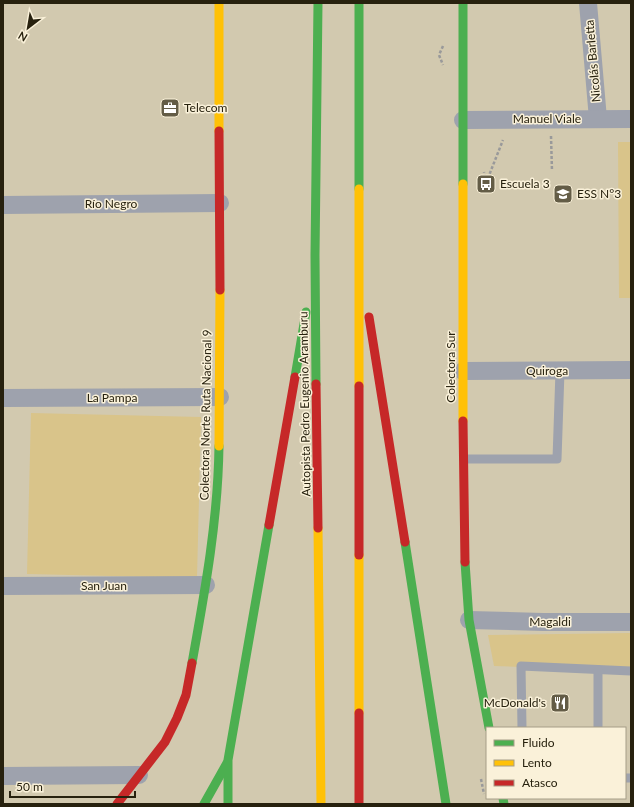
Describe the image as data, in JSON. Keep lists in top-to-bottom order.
{
  "streets": {
    "main road": ["Colectora Sur", "Autopista Pedro Eugenio Aramburu", "Colectora Norte Ruta Nacional 9"],
    "street": [
      "Nicolás Barletta",
      "Manuel Viale",
      "Río Negro",
      "Quiroga",
      "La Pampa",
      "San Juan",
      "Magaldi"
    ]
  },
  "crossings": [
    ["Nicolás Barletta", "Manuel Viale"],
    ["Manuel Viale", "Colectora Sur"],
    ["Río Negro", "Colectora Norte Ruta Nacional 9"],
    ["Colectora Sur", "Quiroga"],
    ["Colectora Sur", "Magaldi"],
    ["La Pampa", "Colectora Norte Ruta Nacional 9"],
    ["Colectora Norte Ruta Nacional 9", "San Juan"]
  ],
  "places": {
    "office": ["Telecom"],
    "bus stop": ["Escuela 3"],
    "school or university": ["ESS N°3"],
    "restaurant": ["McDonald's"]
  },
  "legend": ["Fluido", "Lento", "Atasco"],
  "scale_bar": "50 m",
  "north": "bottom left"
}
